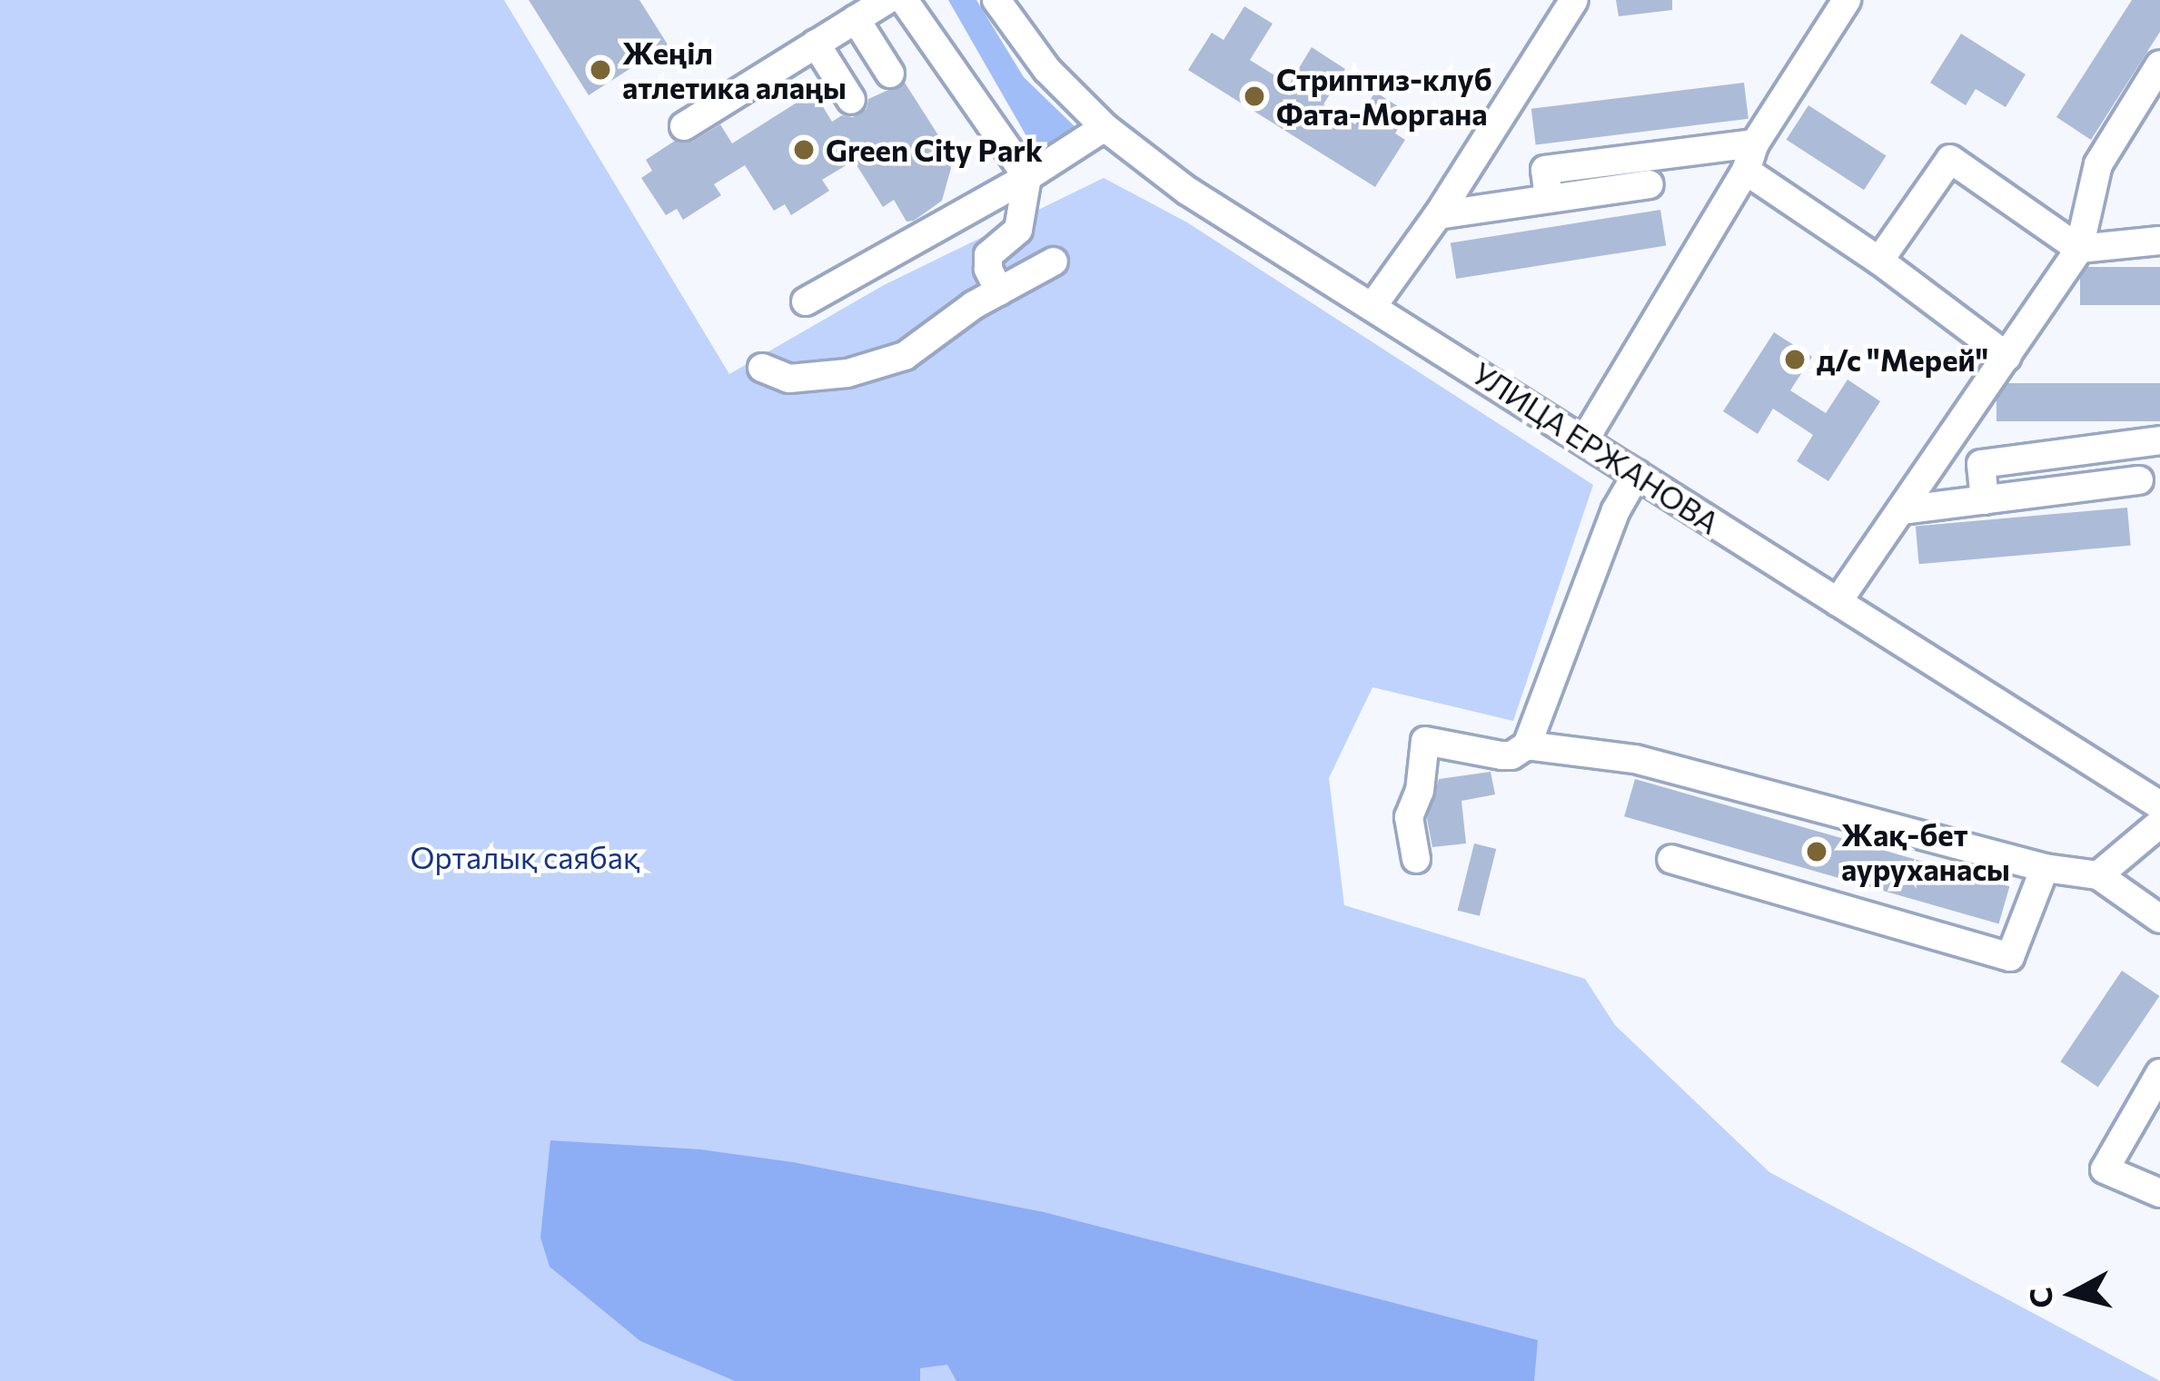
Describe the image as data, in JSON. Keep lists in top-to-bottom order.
{
  "streets": {
    "street": ["УЛИЦА ЕРЖАНОВА"]
  },
  "parks": ["Орталық саябақ"],
  "places": [
    "Жеңіл атлетика алаңы",
    "Стриптиз-клуб Фата-Моргана",
    "Green City Park",
    "д/с \"Мерей\"",
    "Жақ-бет ауруханасы"
  ],
  "north": "left"
}
